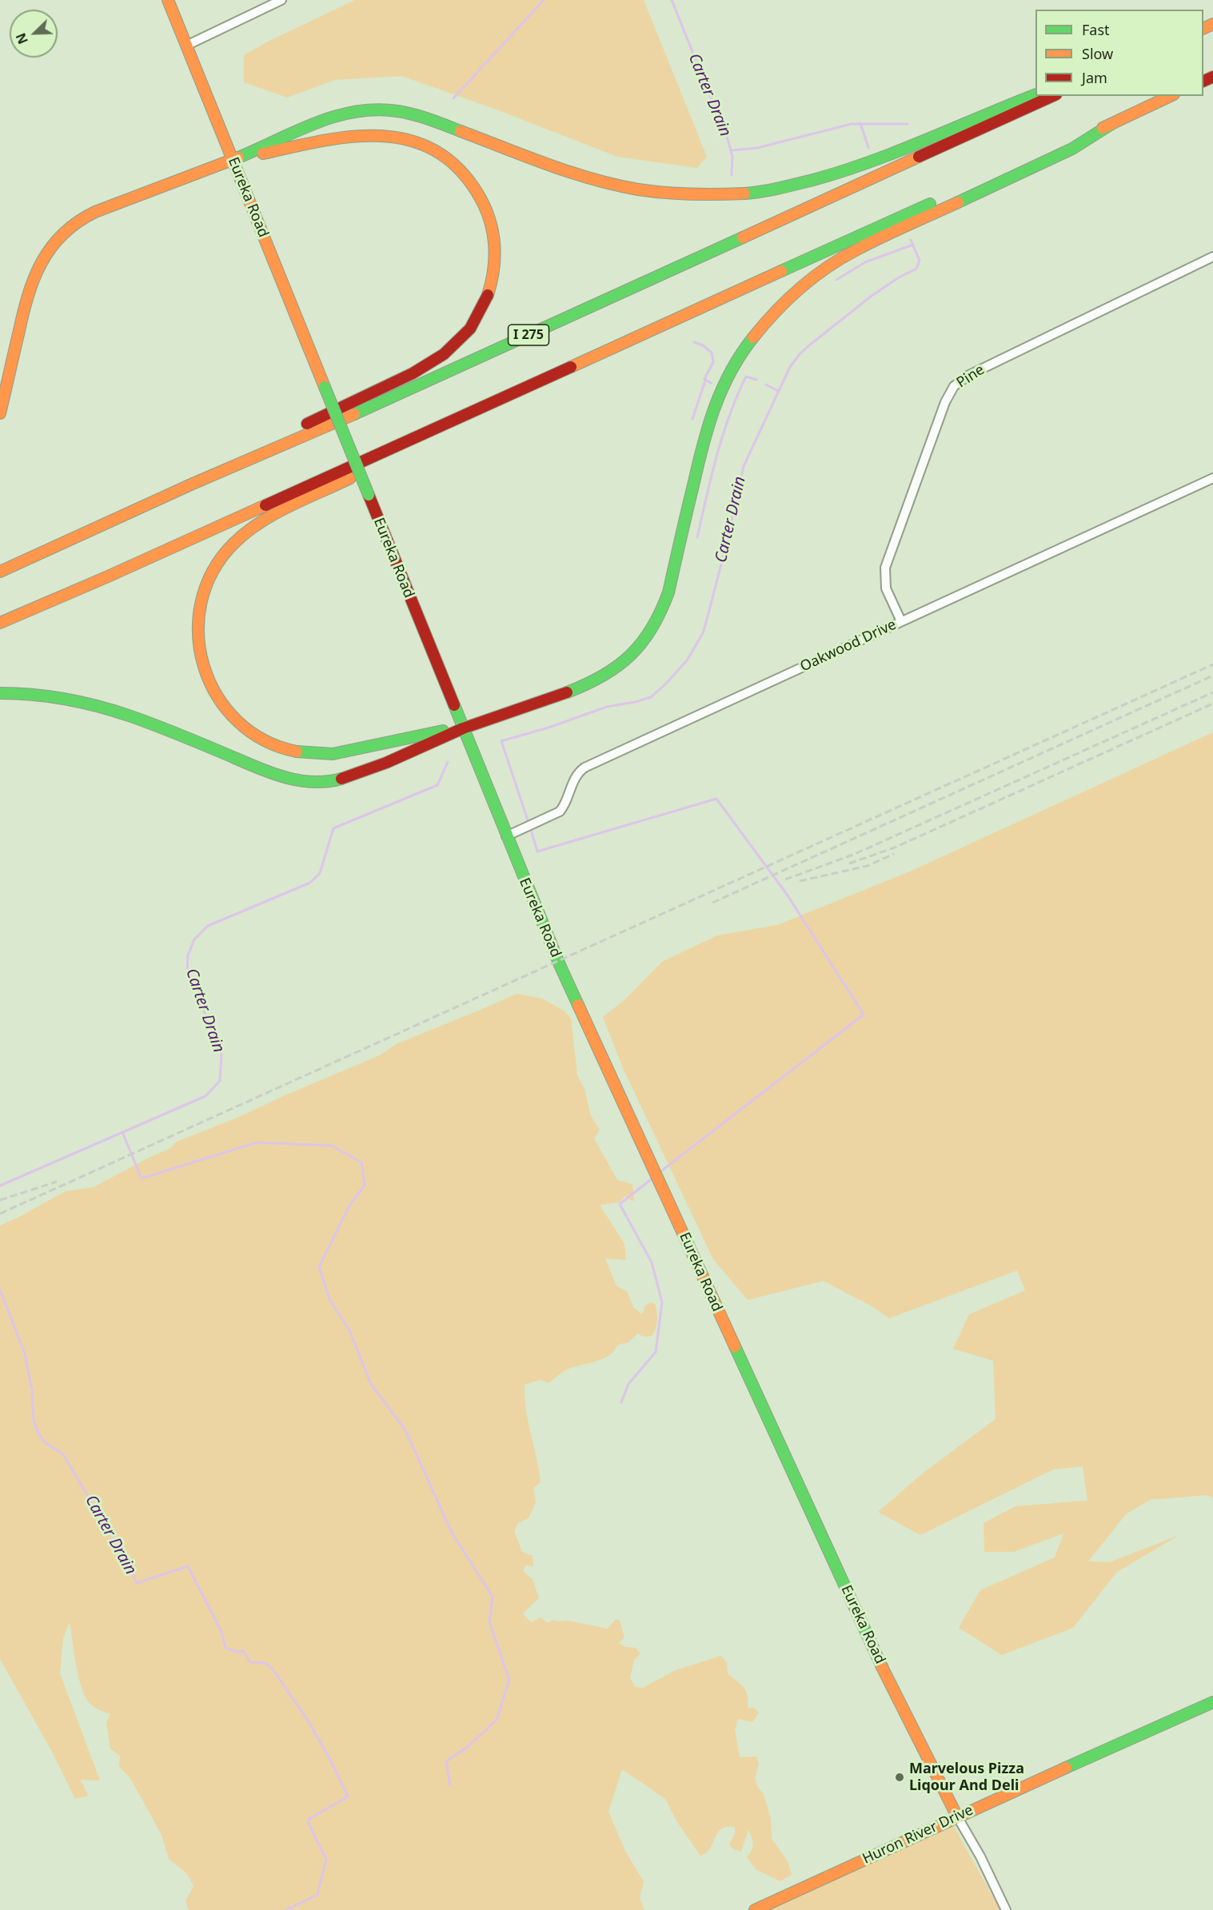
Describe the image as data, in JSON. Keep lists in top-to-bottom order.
{
  "streets": {
    "main road": ["Eureka Road", "I 275", "Huron River Drive"],
    "street": ["Pine", "Oakwood Drive"]
  },
  "crossings": [
    ["Eureka Road", "Oakwood Drive"],
    ["Eureka Road", "Huron River Drive"],
    ["Pine", "Oakwood Drive"]
  ],
  "water": ["Carter Drain"],
  "places": ["Marvelous Pizza Liqour And Deli"],
  "legend": ["Fast", "Slow", "Jam"],
  "north": "bottom left"
}
